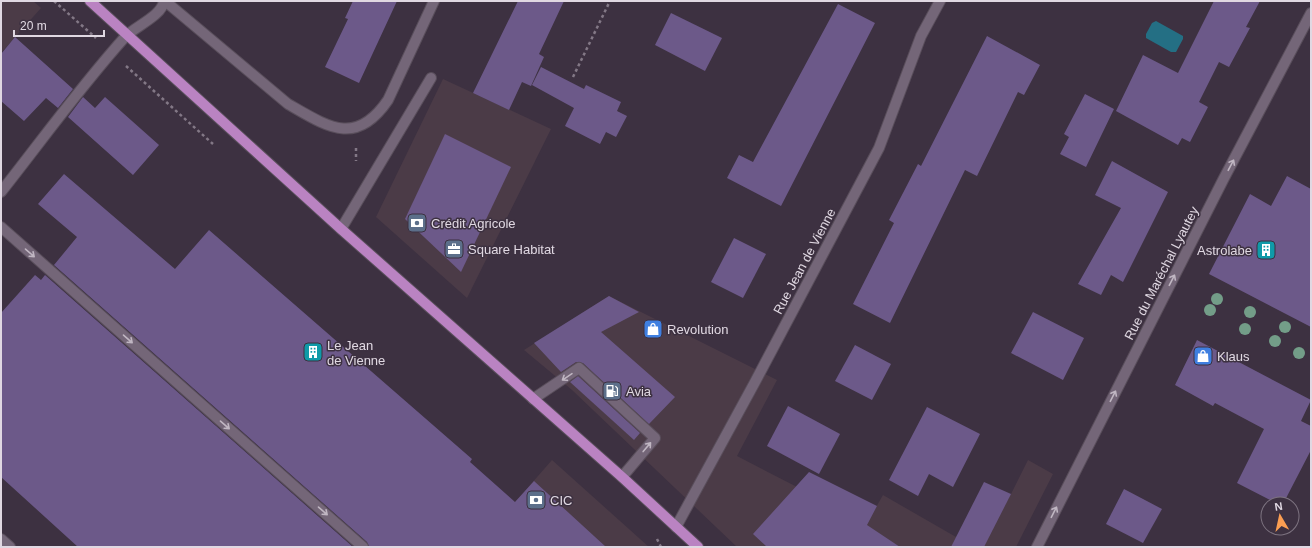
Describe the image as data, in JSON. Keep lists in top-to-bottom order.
{
  "streets": {
    "street": ["Rue Jean de Vienne", "Rue du Maréchal Lyautey"]
  },
  "one_way": ["Rue du Maréchal Lyautey"],
  "places": {
    "bank": ["Crédit Agricole", "CIC"],
    "office": ["Square Habitat"],
    "building": ["Astrolabe", "Le Jean de Vienne"],
    "shop": ["Revolution", "Klaus"],
    "fuel station": ["Avia"]
  },
  "scale_bar": "20 m",
  "north": "top"
}
